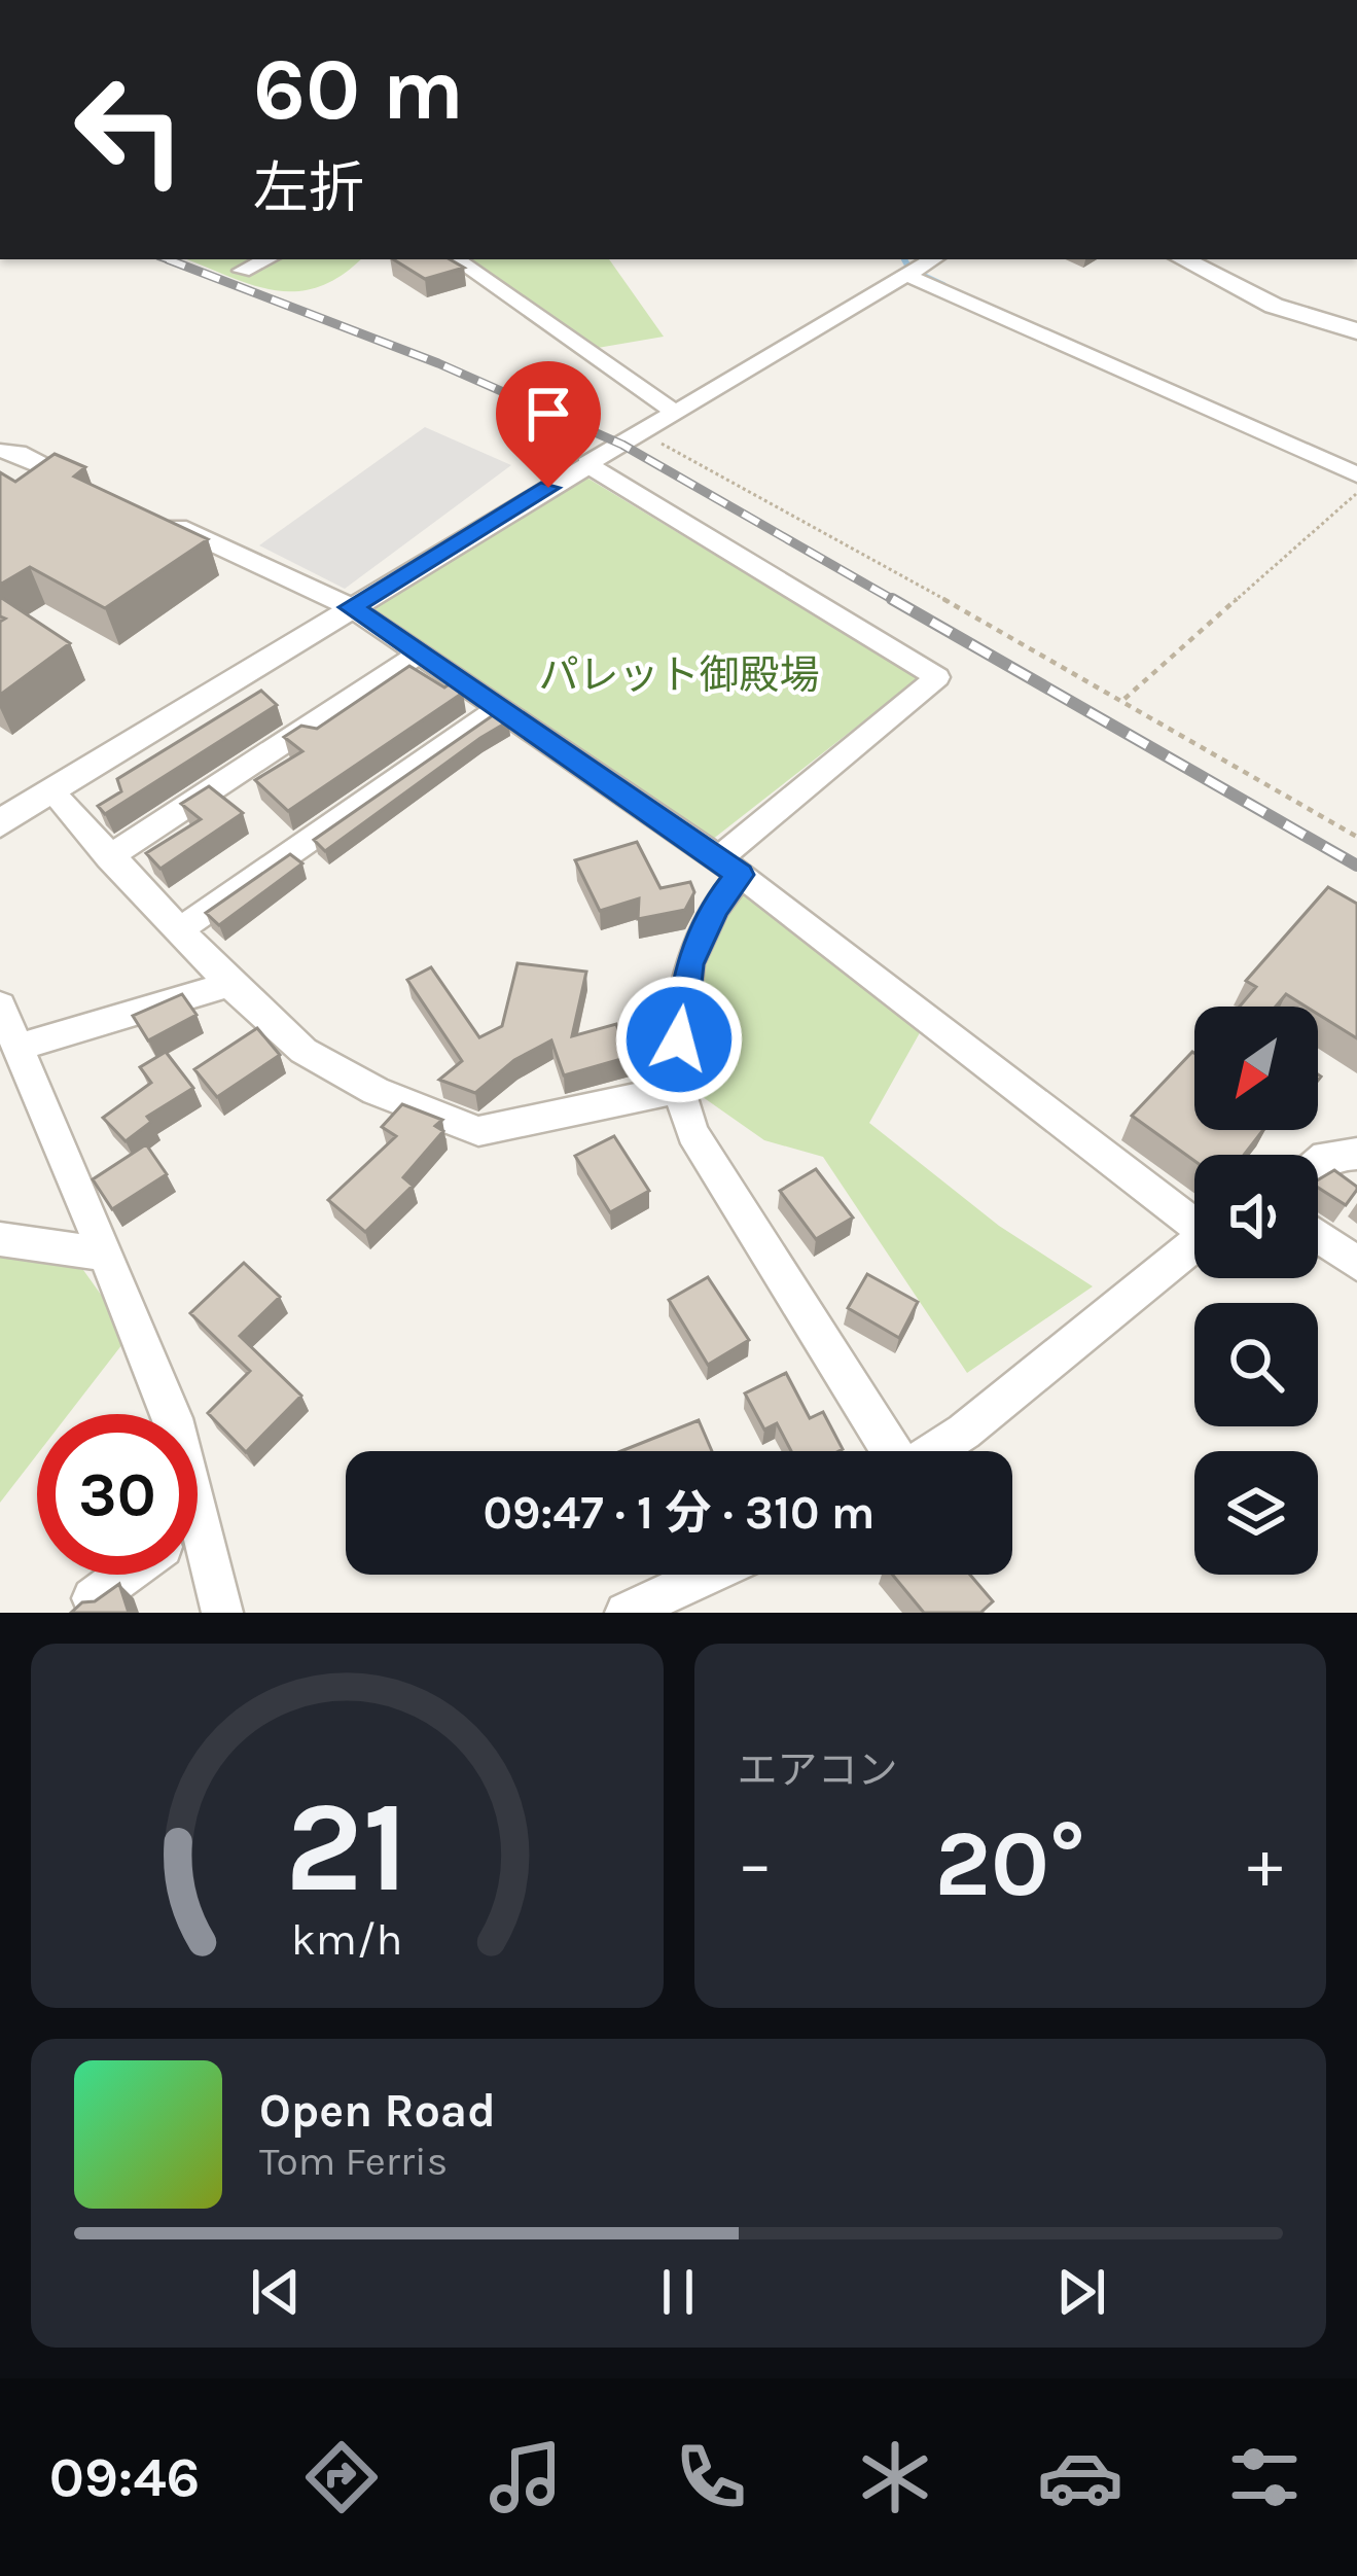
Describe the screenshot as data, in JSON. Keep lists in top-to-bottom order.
{
  "parks": ["パレット御殿場"],
  "north": "bottom left",
  "page": {
    "turn": ["60 m", "左折"],
    "limit": "30",
    "trip": "09:47 · 1 分 · 310 m",
    "tile": "エアコン",
    "heat": ["−", "20°", "+"],
    "song": ["Open Road", "Tom Ferris"],
    "tabs": "09:46",
    "gauge": ["21", "km/h"]
  }
}
